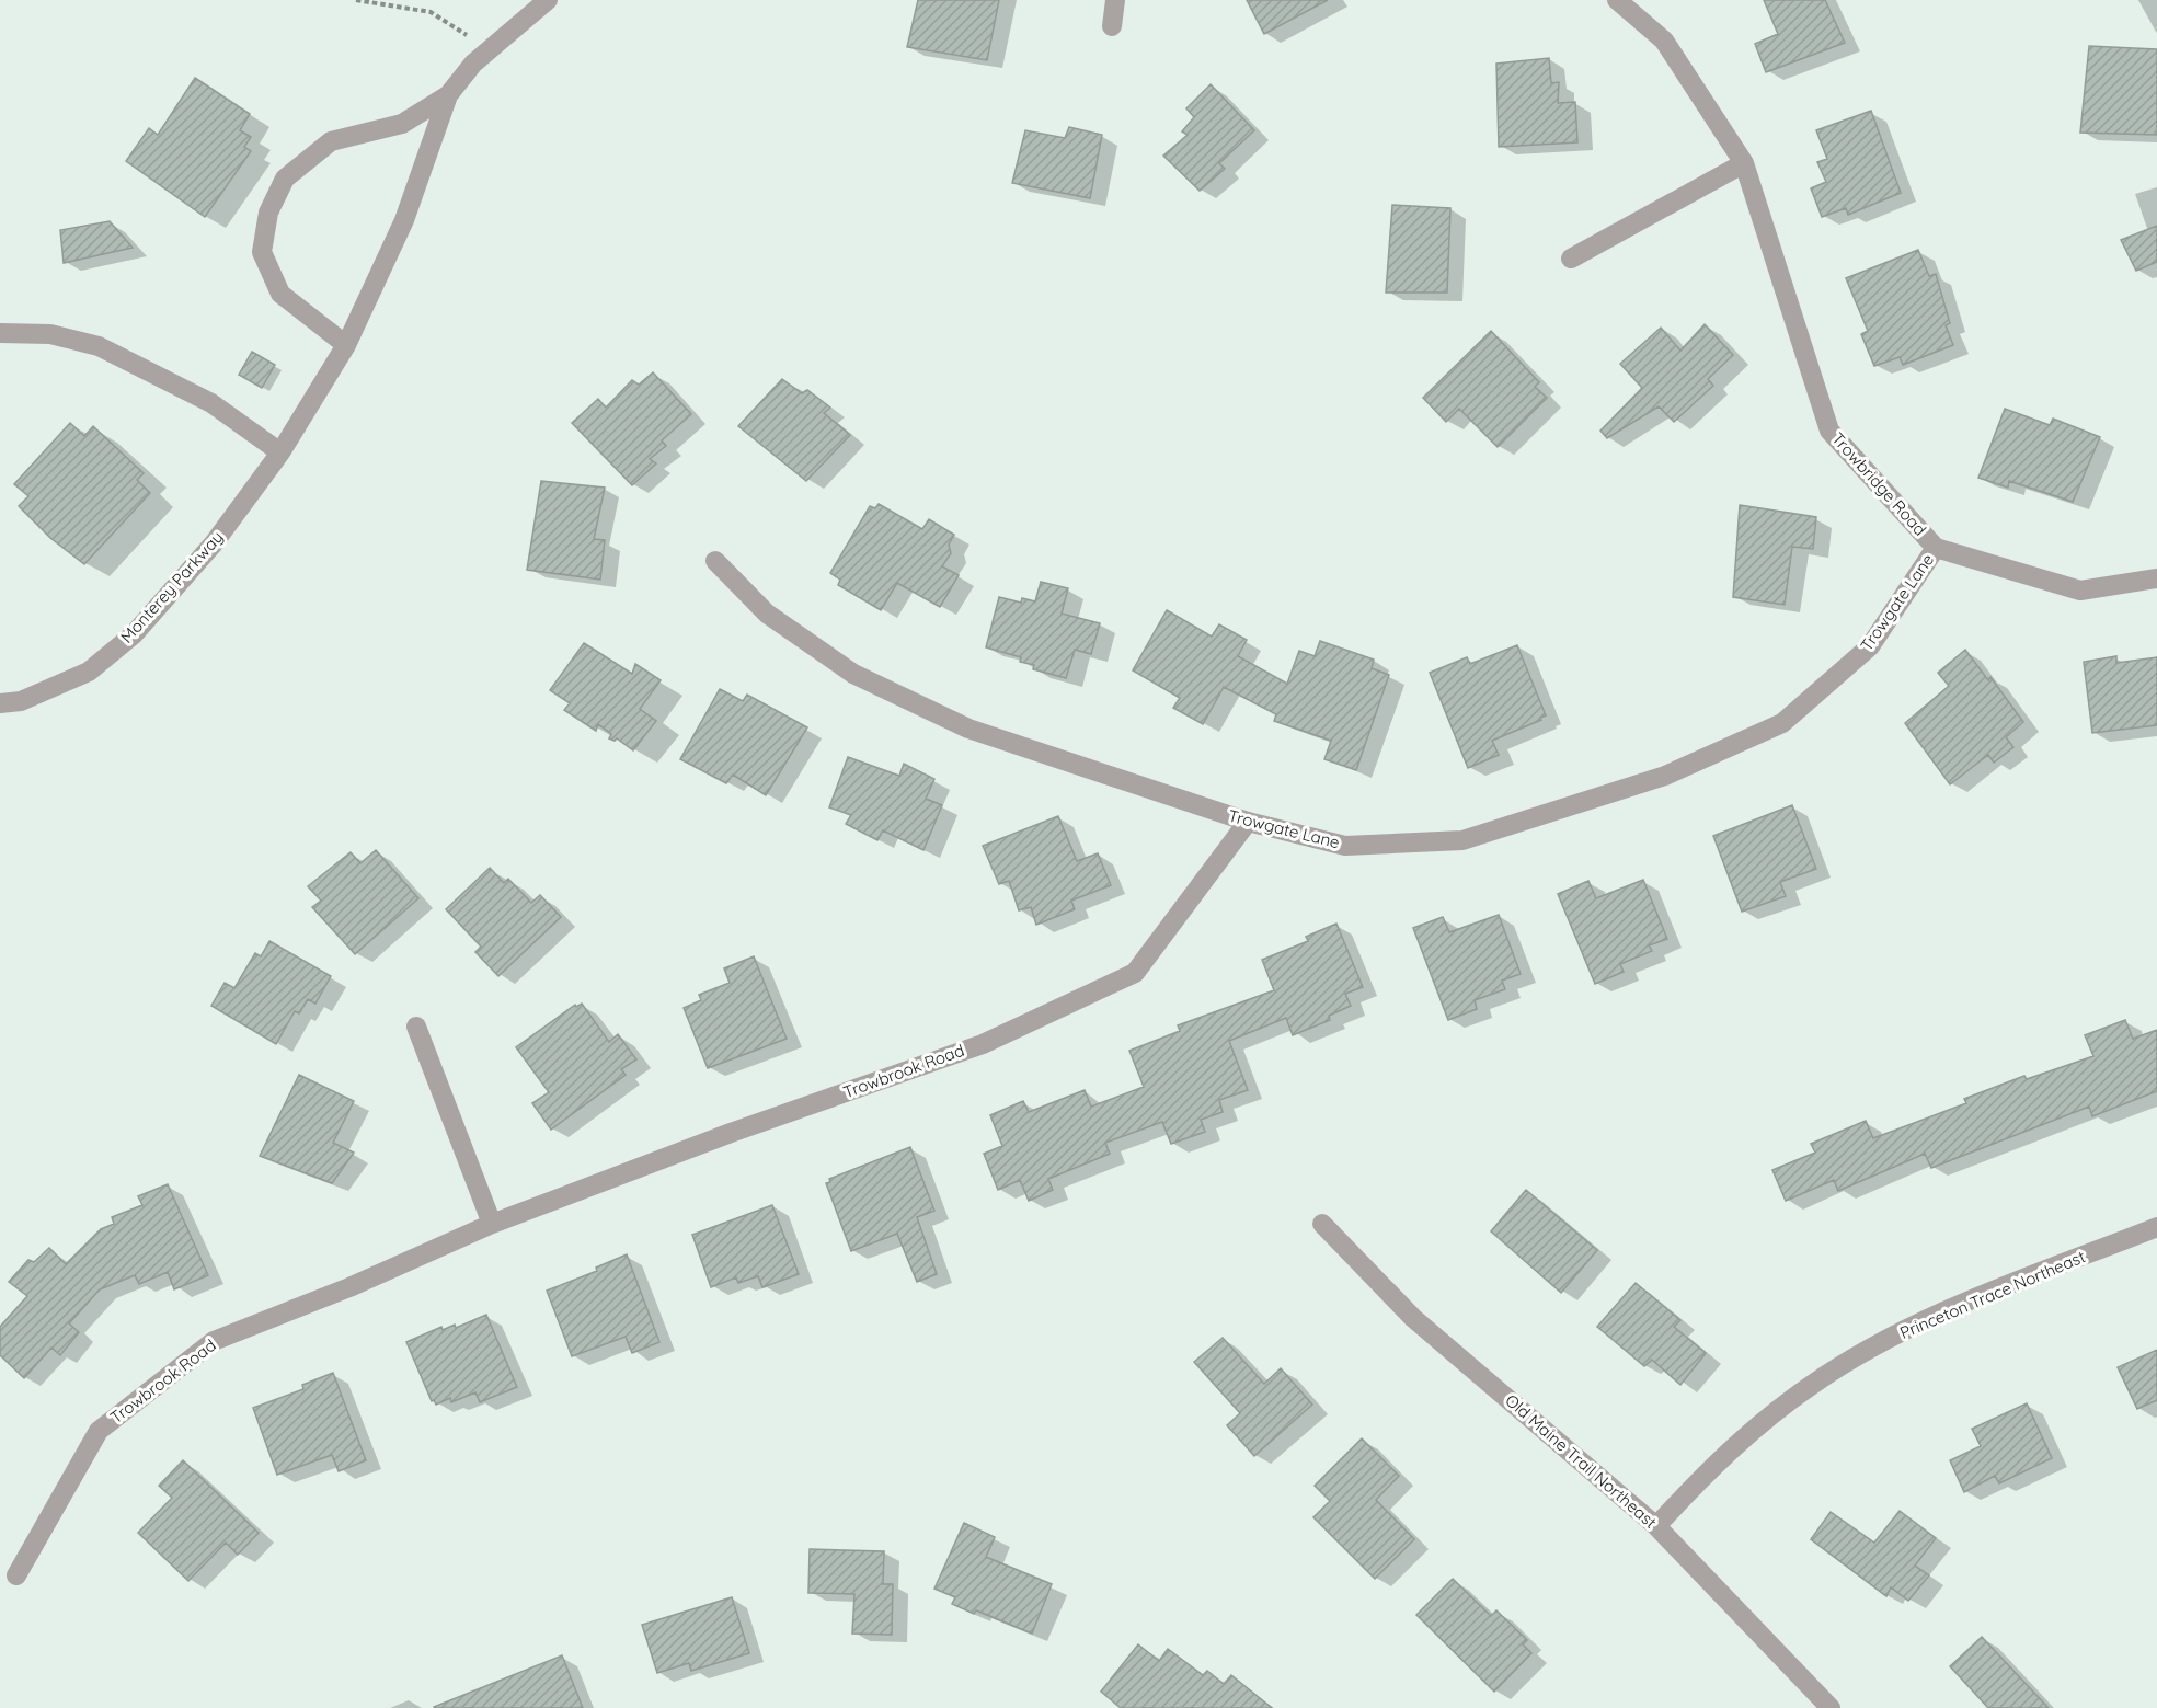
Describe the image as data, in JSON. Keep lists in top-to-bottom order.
{
  "streets": {
    "street": [
      "Trowbridge Road",
      "Monterey Parkway",
      "Trowgate Lane",
      "Trowbrook Road",
      "Princeton Trace Northeast",
      "Old Maine Trail Northeast"
    ]
  },
  "crossings": [
    ["Trowbridge Road", "Trowgate Lane"],
    ["Trowgate Lane", "Trowbrook Road"],
    ["Princeton Trace Northeast", "Old Maine Trail Northeast"]
  ]
}
